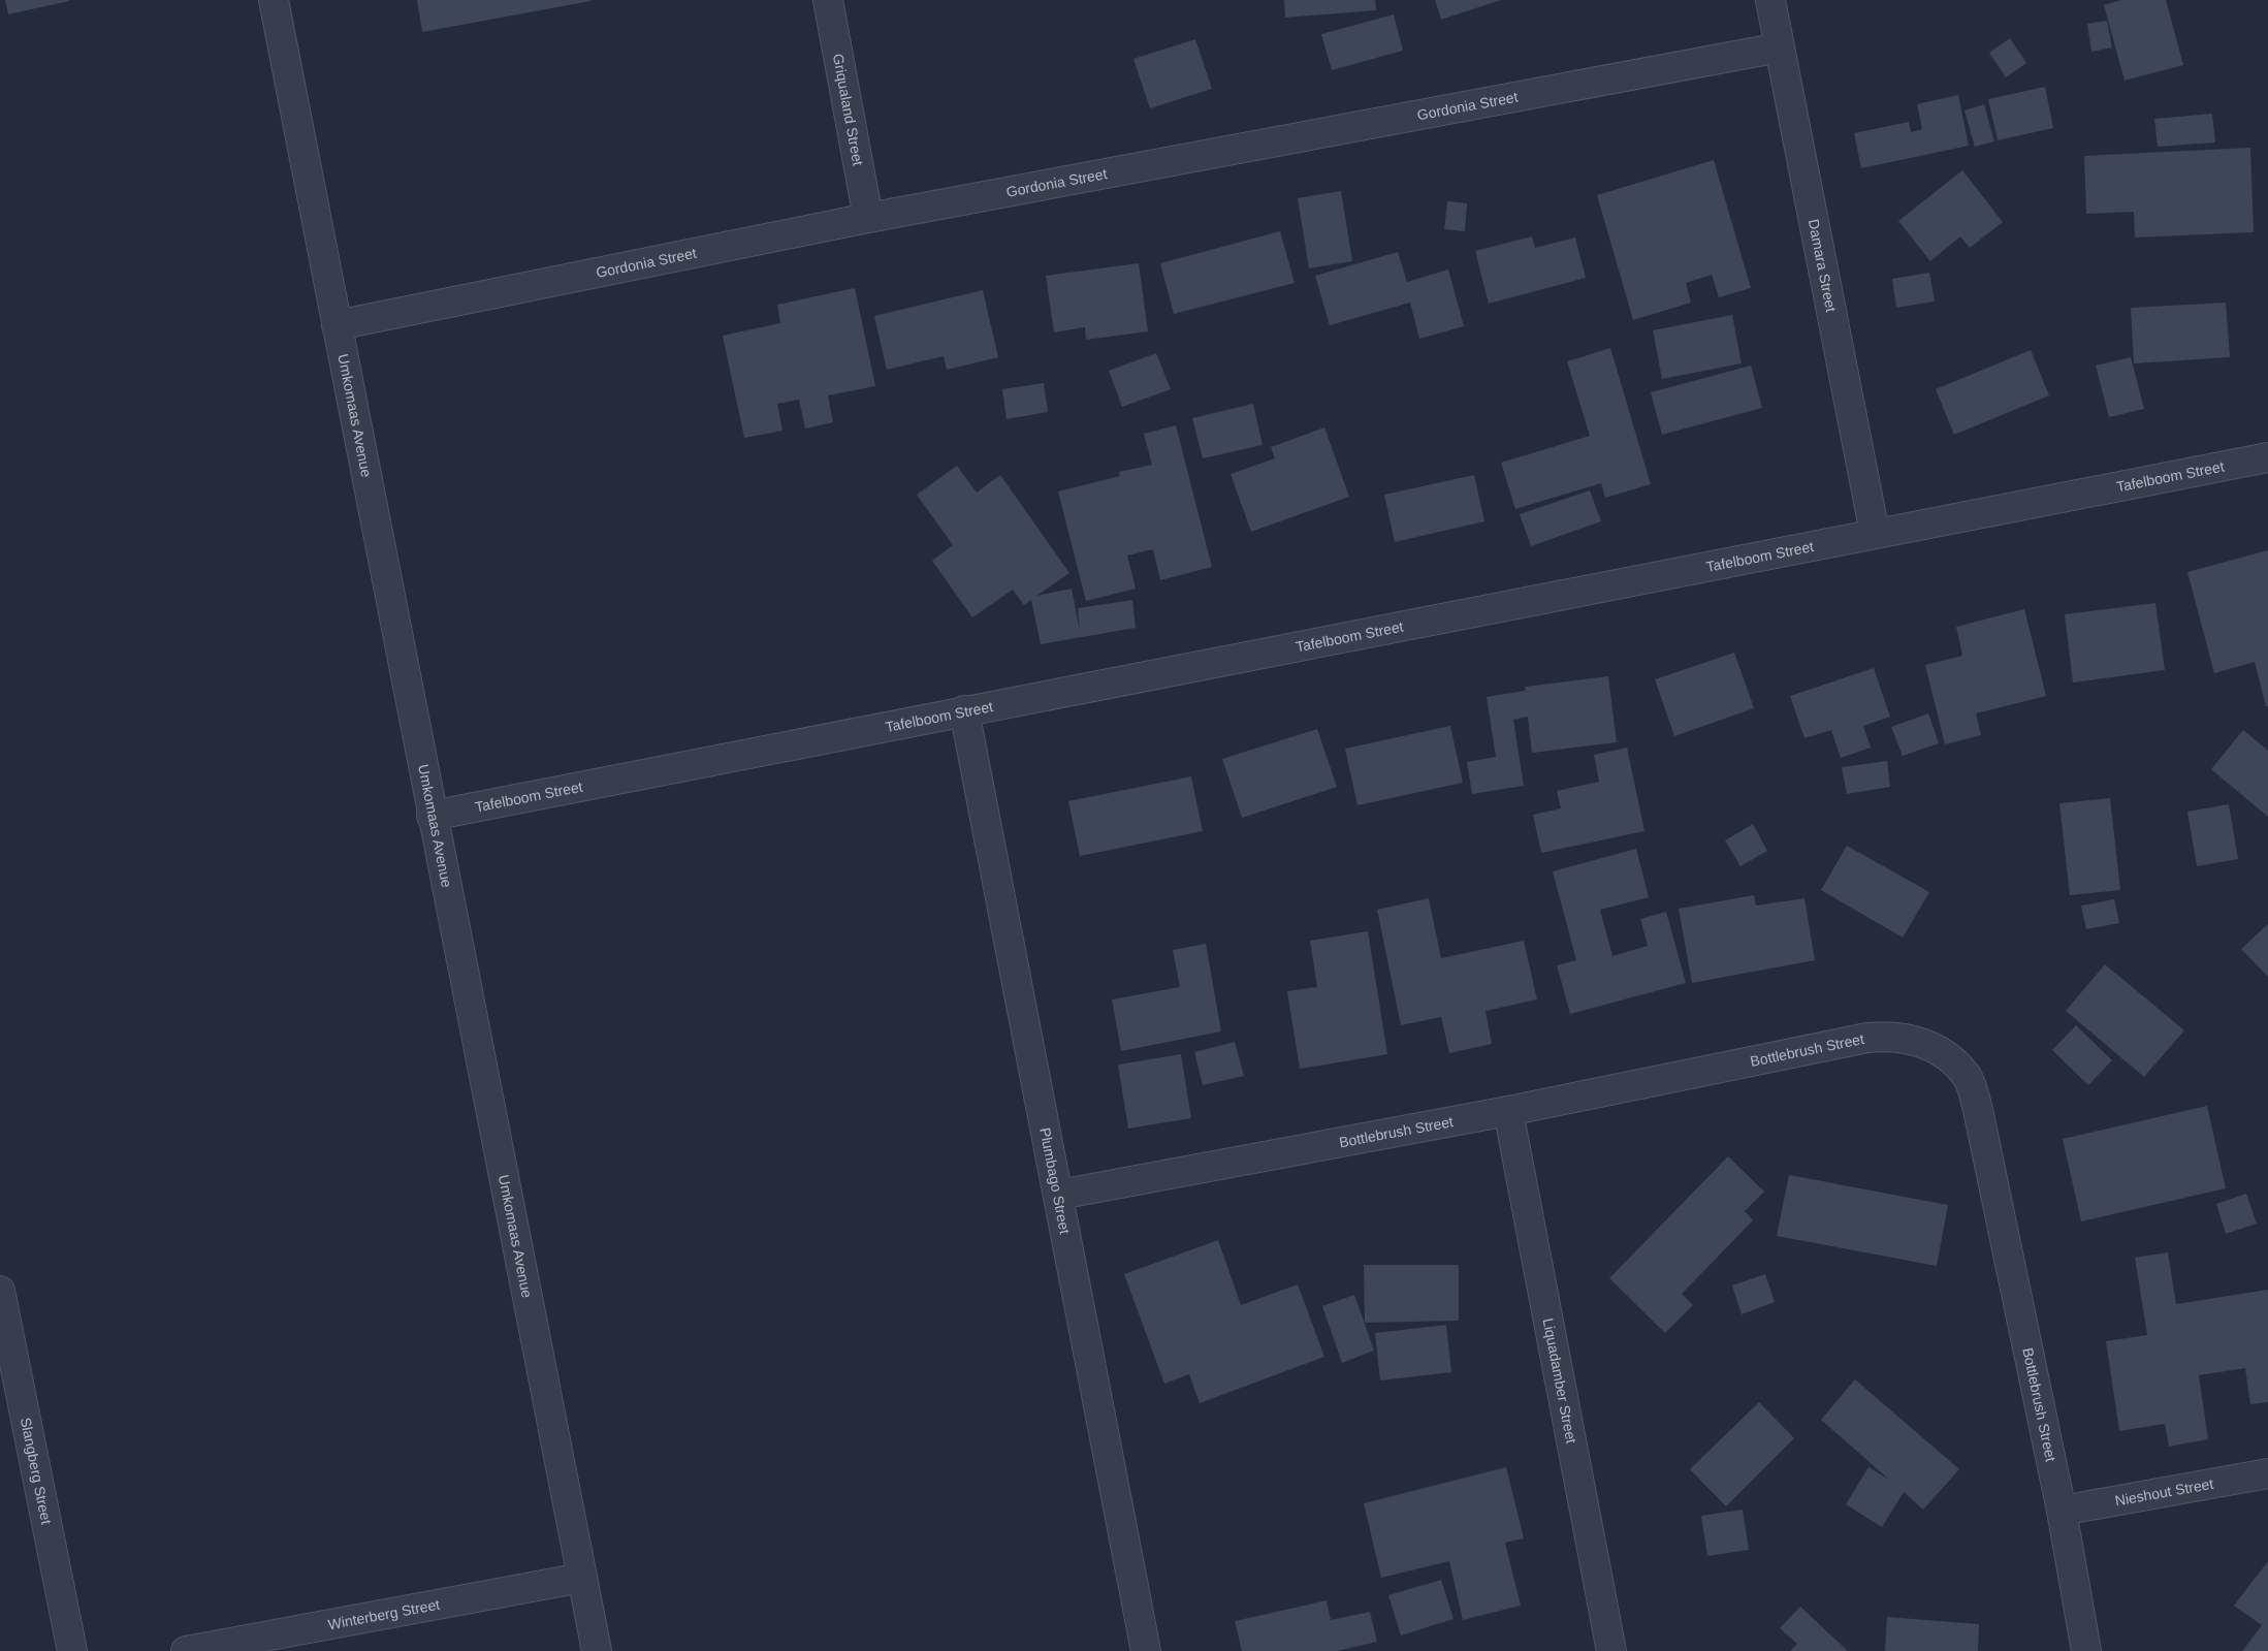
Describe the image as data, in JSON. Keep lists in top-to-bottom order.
{
  "streets": {
    "street": [
      "Gordonia Street",
      "Griqualand Street",
      "Damara Street",
      "Umkomaas Avenue",
      "Tafelboom Street",
      "Bottlebrush Street",
      "Plumbago Street",
      "Liquadamber Street",
      "Slangberg Street",
      "Nieshout Street",
      "Winterberg Street"
    ]
  },
  "crossings": [
    ["Gordonia Street", "Griqualand Street"],
    ["Gordonia Street", "Damara Street"],
    ["Gordonia Street", "Umkomaas Avenue"],
    ["Damara Street", "Tafelboom Street"],
    ["Umkomaas Avenue", "Tafelboom Street"],
    ["Umkomaas Avenue", "Winterberg Street"],
    ["Tafelboom Street", "Plumbago Street"],
    ["Bottlebrush Street", "Plumbago Street"],
    ["Bottlebrush Street", "Liquadamber Street"],
    ["Bottlebrush Street", "Nieshout Street"]
  ]
}
